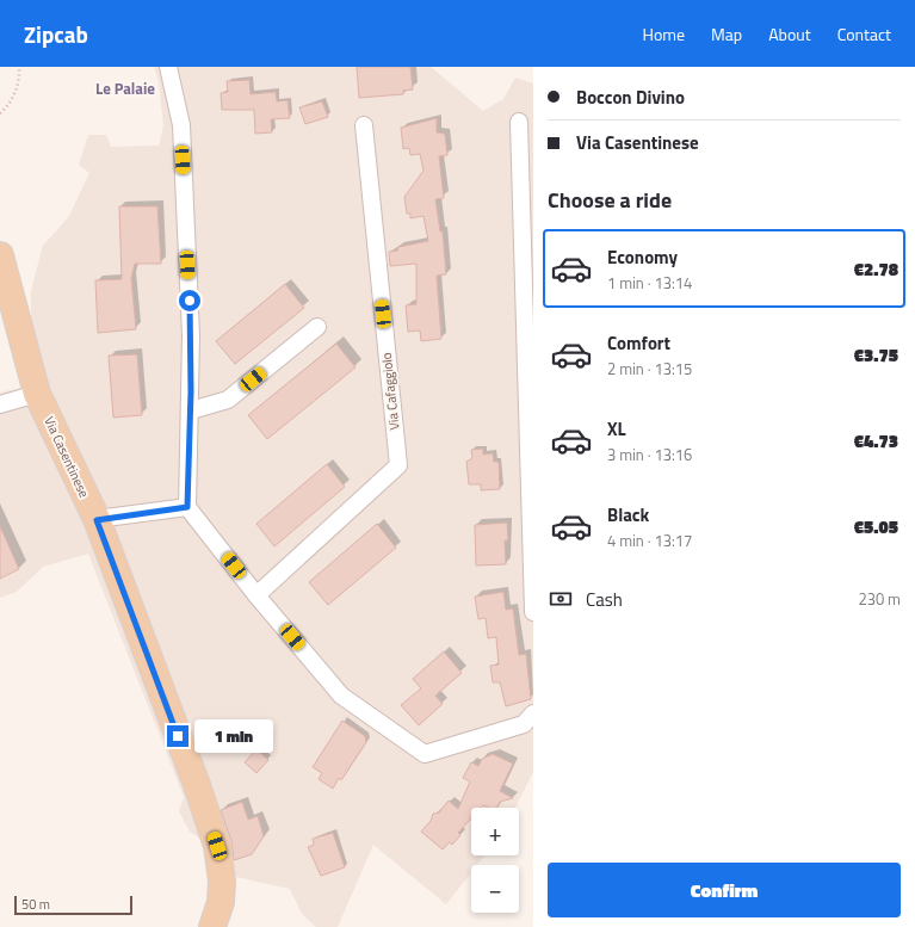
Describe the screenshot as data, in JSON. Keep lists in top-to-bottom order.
{
  "streets": {
    "main road": ["Via Casentinese"],
    "street": ["Via Cafaggiolo"]
  },
  "districts": ["Le Palaie"],
  "scale_bar": "50 m",
  "page": {
    "header": "Zipcab",
    "nav": [
      "Home",
      "Map",
      "About",
      "Contact"
    ],
    "banner": ["Boccon Divino", "Via Casentinese"],
    "heading": "Choose a ride",
    "list": [
      {
        "name": "Economy",
        "note": "1 min · 13:14",
        "value": "€2.78"
      },
      {
        "name": "Comfort",
        "note": "2 min · 13:15",
        "value": "€3.75"
      },
      {
        "name": "XL",
        "note": "3 min · 13:16",
        "value": "€4.73"
      },
      {
        "name": "Black",
        "note": "4 min · 13:17",
        "value": "€5.05"
      }
    ],
    "pay": ["Cash", "230 m"],
    "bubble": "1 min",
    "map_buttons": ["+", "−"],
    "buttons": "Confirm",
    "scale": "50 m"
  }
}
